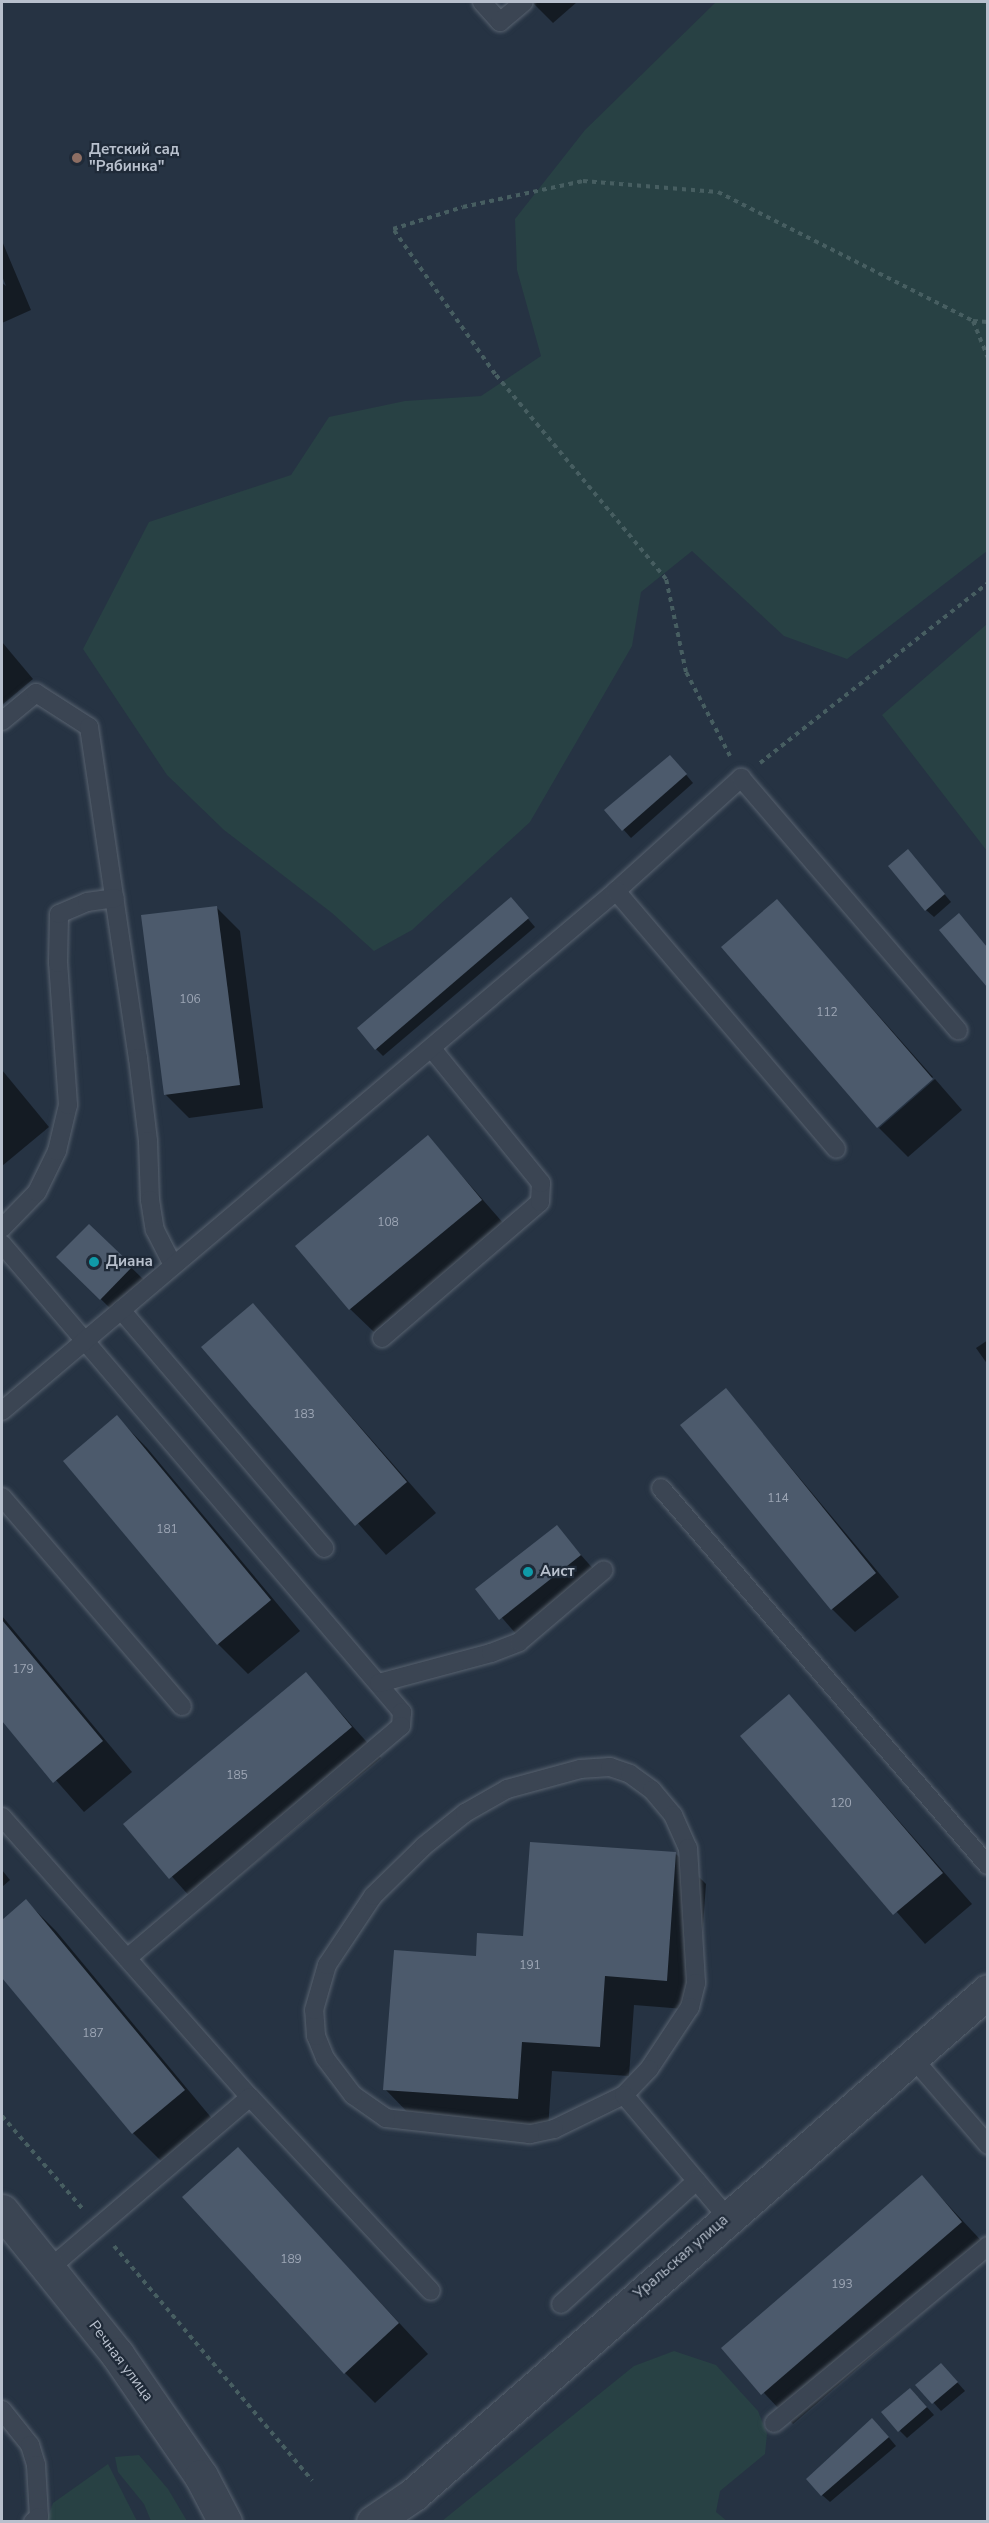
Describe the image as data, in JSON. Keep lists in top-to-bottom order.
{
  "streets": {
    "street": ["Уральская улица", "Речная улица"]
  },
  "places": ["Детский сад \"Рябинка\"", "Диана", "Аист"],
  "house_numbers": [
    "106",
    "112",
    "108",
    "183",
    "114",
    "181",
    "179",
    "185",
    "120",
    "191",
    "187",
    "189",
    "193"
  ]
}
